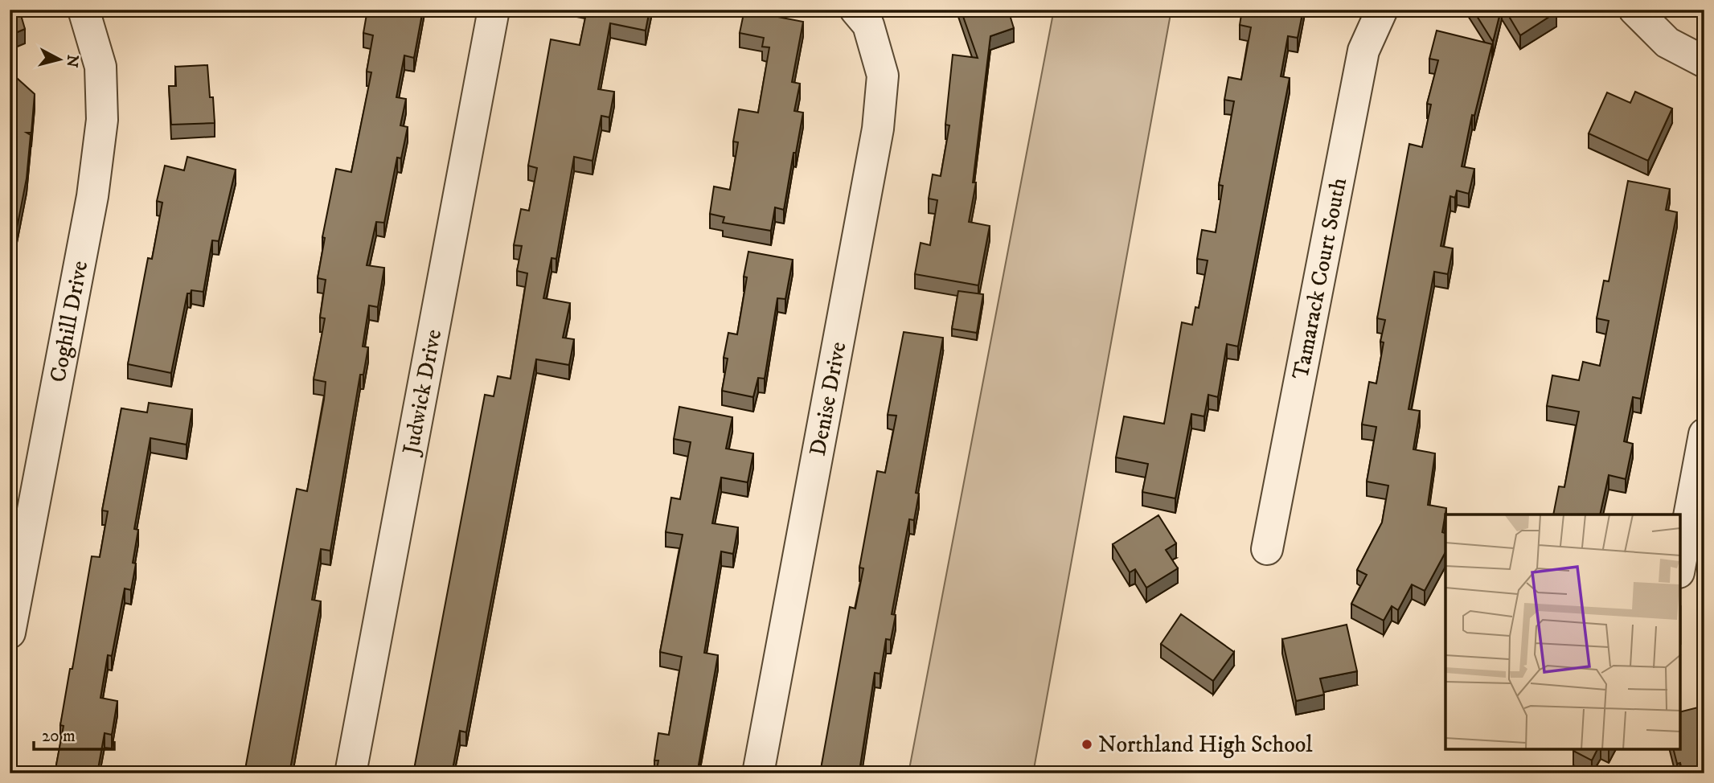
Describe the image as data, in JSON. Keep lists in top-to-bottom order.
{
  "streets": {
    "street": [
      "Tamarack Court South",
      "Coghill Drive",
      "Judwick Drive",
      "Denise Drive"
    ]
  },
  "places": ["Northland High School"],
  "scale_bar": "20 m",
  "north": "right"
}
